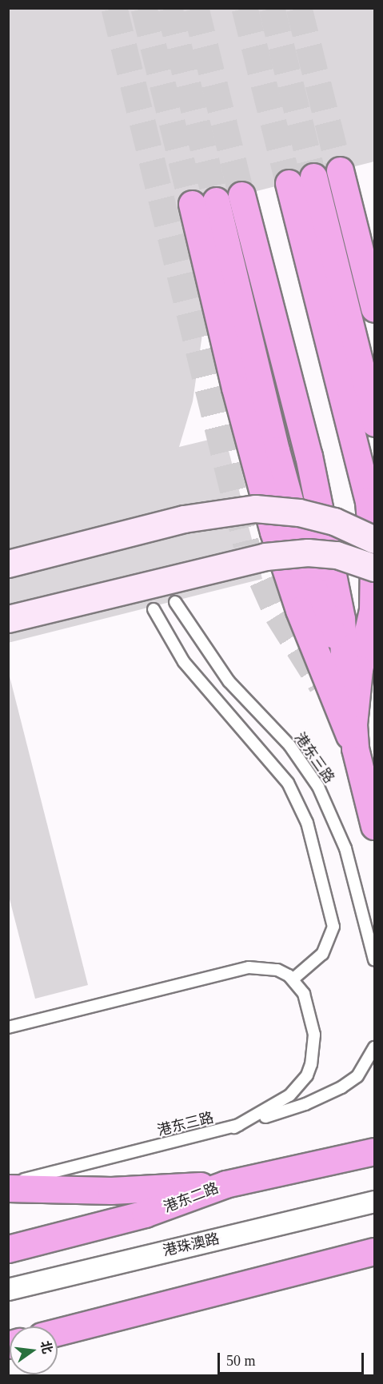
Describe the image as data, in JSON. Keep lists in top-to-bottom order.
{
  "streets": {
    "highway": ["港东二路"],
    "street": ["港珠澳路"],
    "lane": ["港东三路"]
  },
  "scale_bar": "50 m",
  "north": "right"
}
